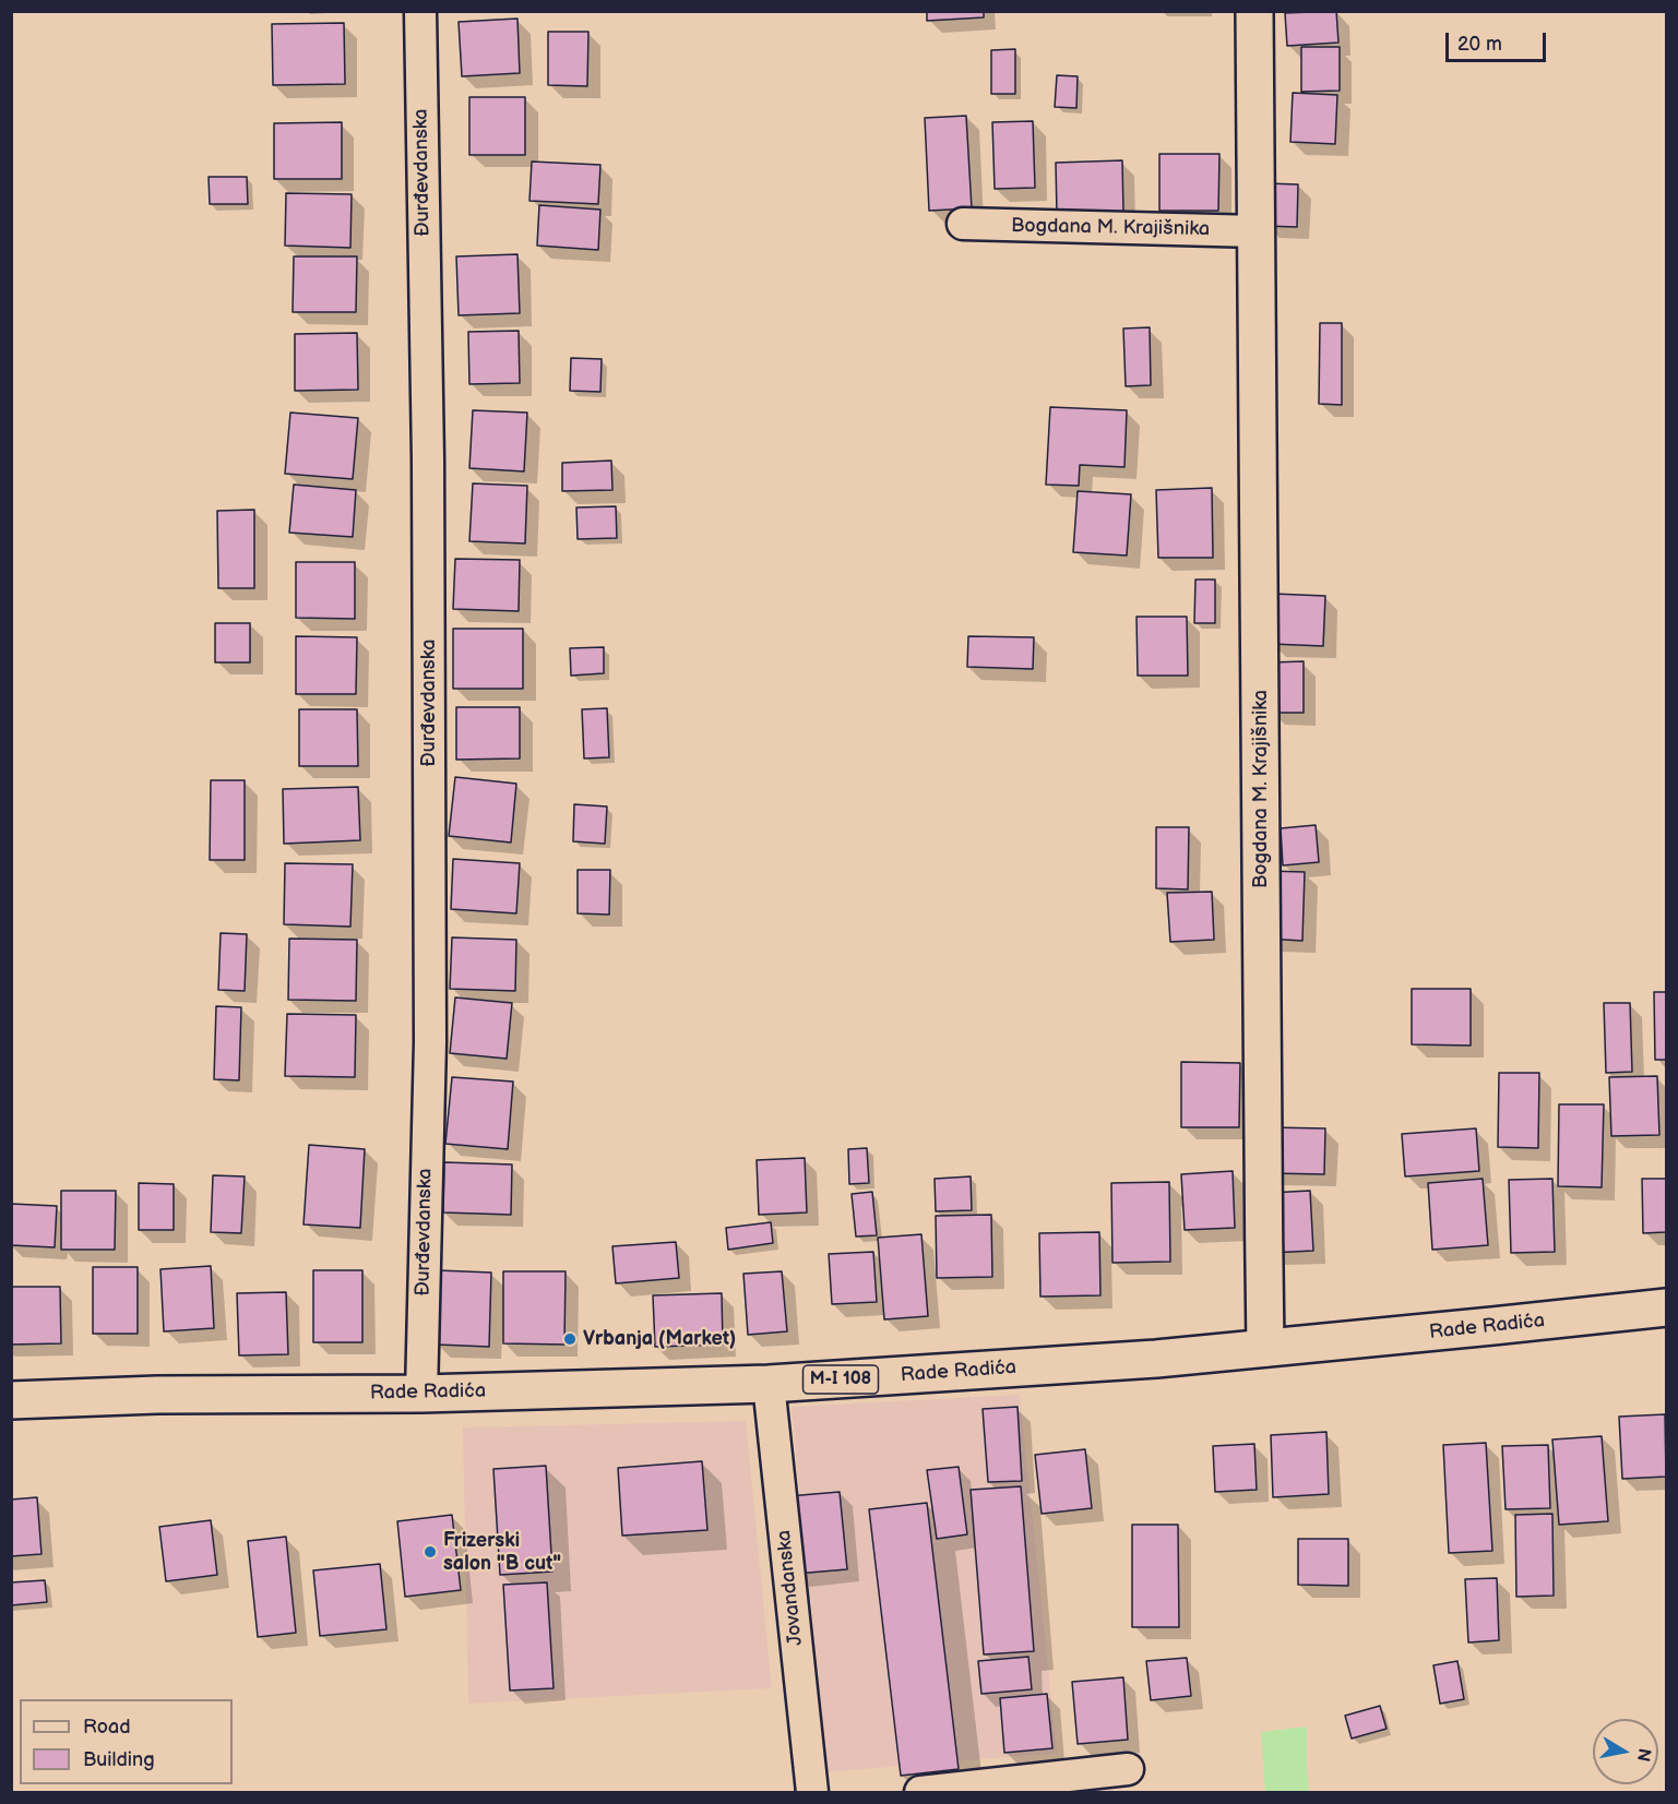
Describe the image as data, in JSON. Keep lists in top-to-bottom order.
{
  "streets": {
    "main road": ["Bogdana M. Krajišnika", "Rade Radića", "M-I 108"],
    "street": ["Đurđevdanska", "Jovandanska"]
  },
  "crossings": [
    ["Đurđevdanska", "Rade Radića"],
    ["Bogdana M. Krajišnika", "Rade Radića"],
    ["Rade Radića", "Jovandanska"]
  ],
  "places": ["Vrbanja (Market)", "Frizerski salon \"B cut\""],
  "legend": ["Road", "Building"],
  "scale_bar": "20 m",
  "north": "right"
}
